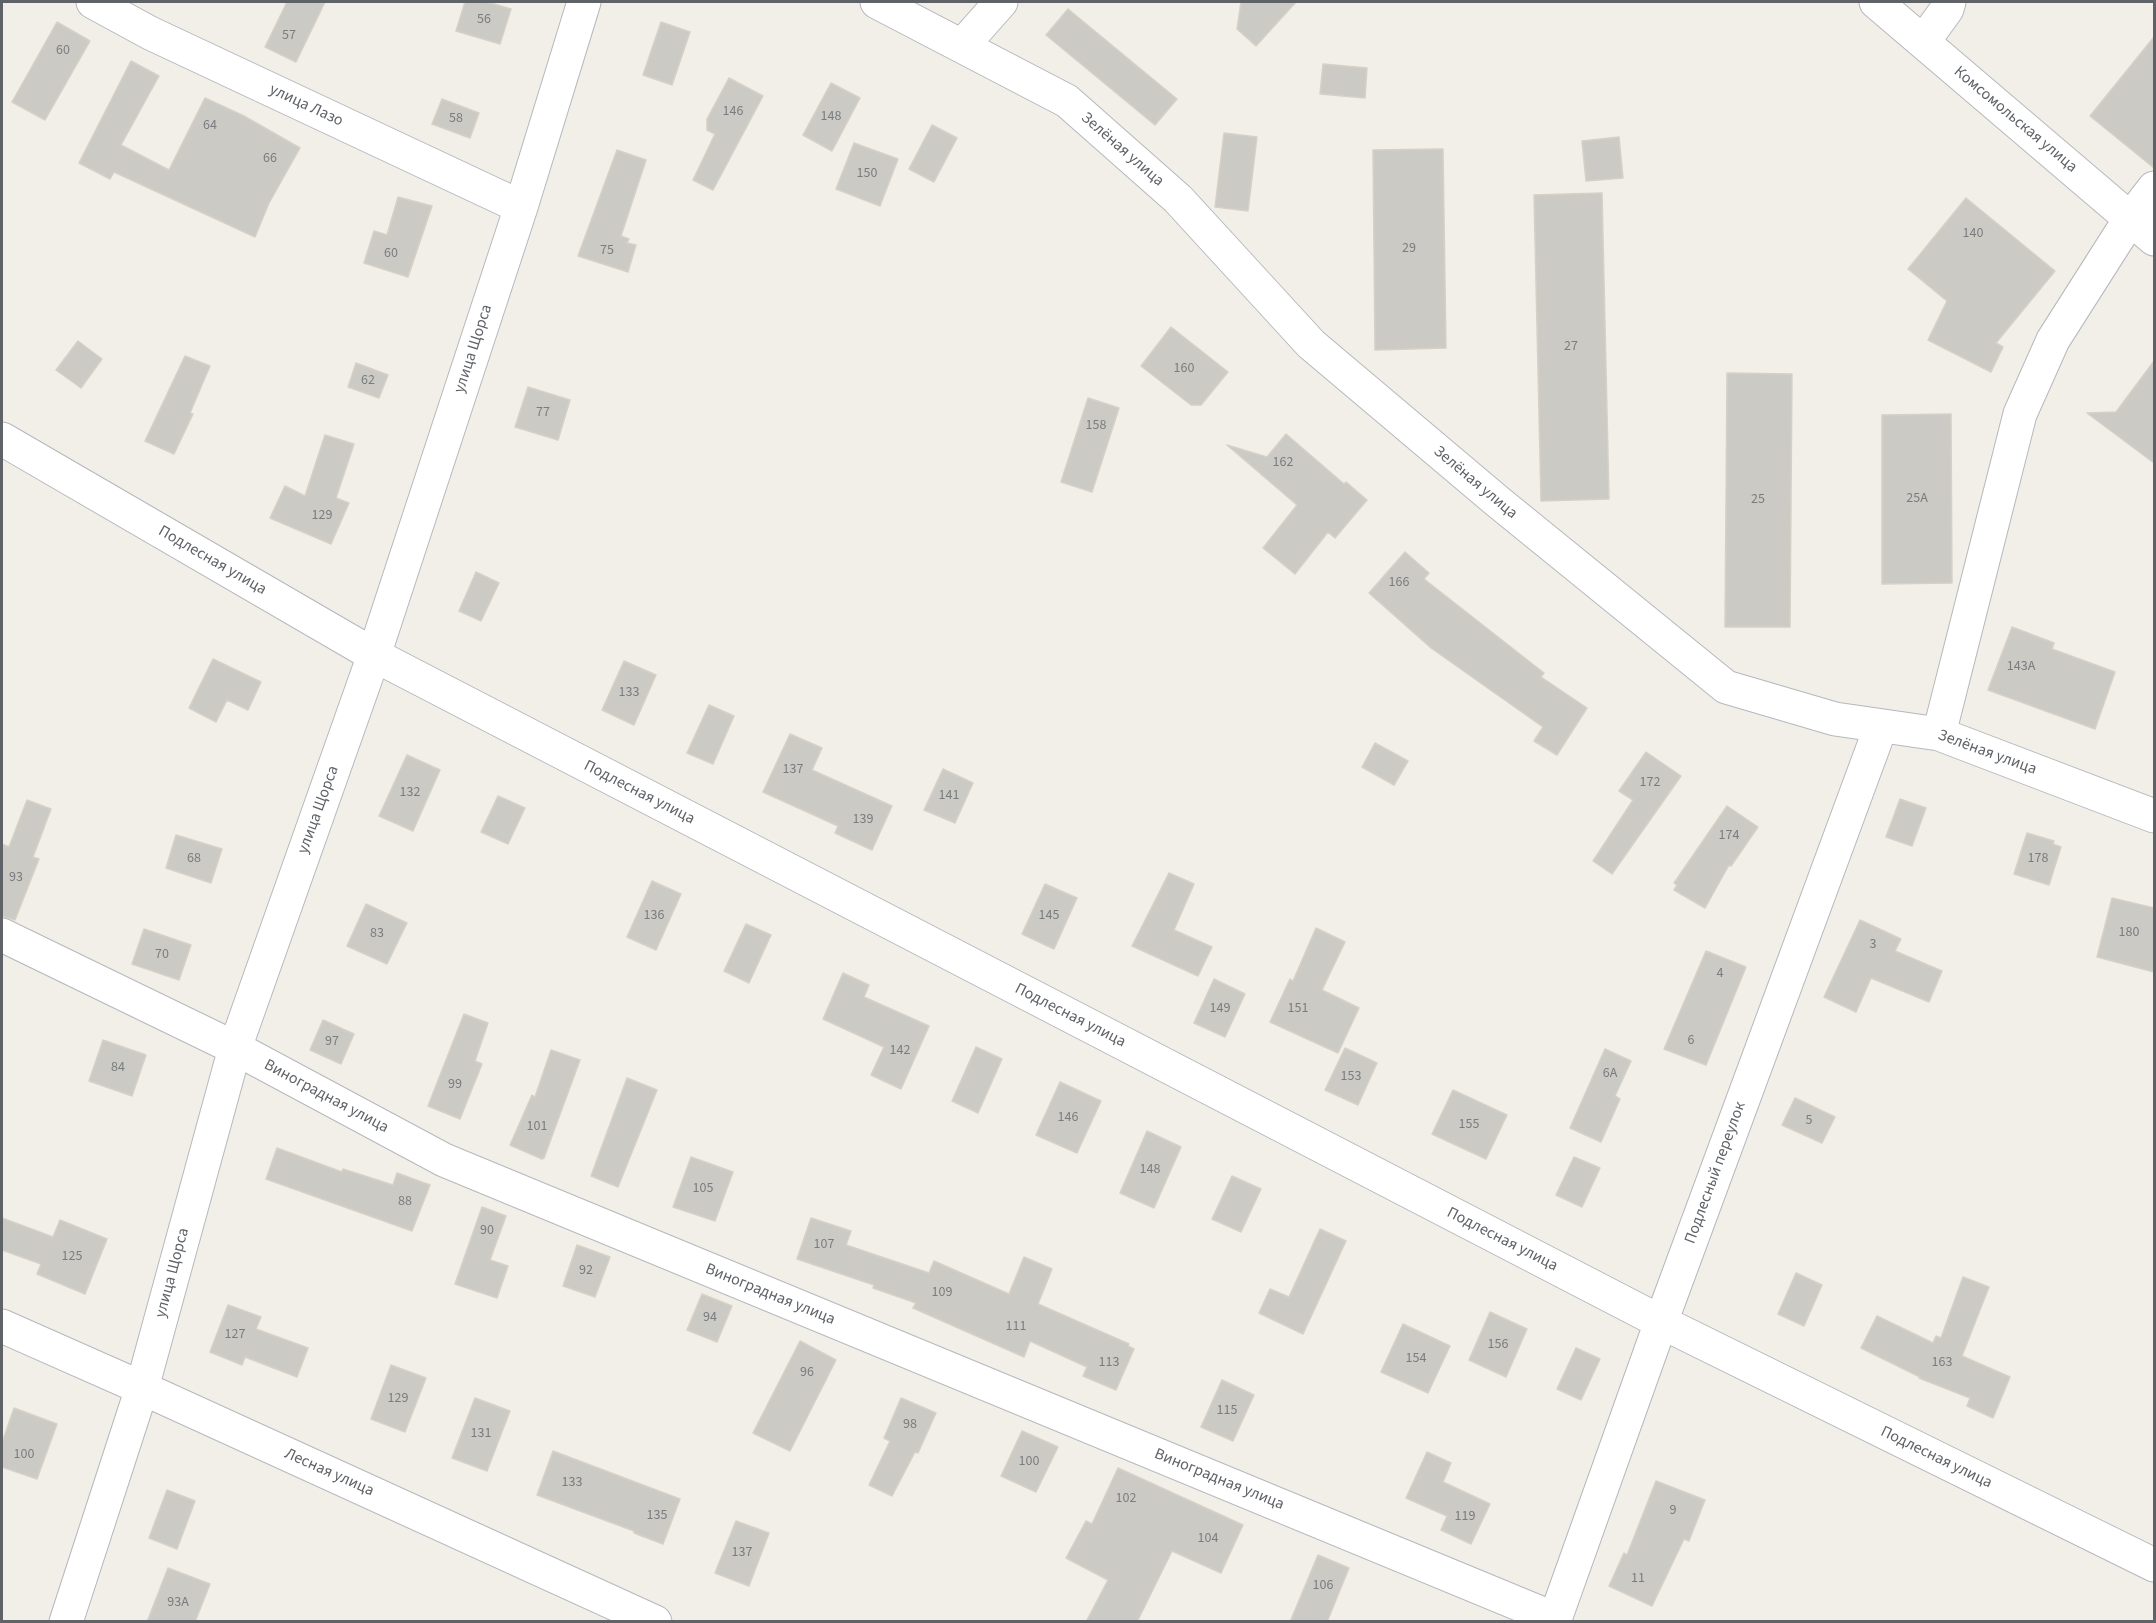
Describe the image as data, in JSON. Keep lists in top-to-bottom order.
{
  "streets": {
    "street": [
      "улица Лазо",
      "Комсомольская улица",
      "Зелёная улица",
      "улица Щорса",
      "Подлесная улица",
      "Виноградная улица",
      "Подлесный переулок",
      "Лесная улица"
    ]
  },
  "crossings": [
    ["улица Лазо", "улица Щорса"],
    ["Зелёная улица", "Подлесный переулок"],
    ["улица Щорса", "Подлесная улица"],
    ["улица Щорса", "Виноградная улица"],
    ["улица Щорса", "Лесная улица"],
    ["Подлесная улица", "Подлесный переулок"],
    ["Виноградная улица", "Подлесный переулок"]
  ],
  "house_numbers": [
    "56",
    "57",
    "60",
    "146",
    "148",
    "58",
    "64",
    "66",
    "150",
    "140",
    "29",
    "75",
    "60",
    "27",
    "160",
    "62",
    "77",
    "158",
    "162",
    "25А",
    "25",
    "129",
    "166",
    "143А",
    "133",
    "137",
    "172",
    "132",
    "141",
    "139",
    "174",
    "68",
    "178",
    "93",
    "136",
    "145",
    "180",
    "83",
    "3",
    "70",
    "4",
    "149",
    "151",
    "6",
    "97",
    "142",
    "84",
    "6А",
    "153",
    "99",
    "146",
    "5",
    "155",
    "101",
    "148",
    "105",
    "88",
    "90",
    "107",
    "125",
    "92",
    "109",
    "94",
    "111",
    "127",
    "156",
    "154",
    "113",
    "163",
    "96",
    "129",
    "115",
    "98",
    "131",
    "100",
    "100",
    "133",
    "102",
    "9",
    "135",
    "119",
    "104",
    "137",
    "11",
    "106",
    "93А"
  ]
}
